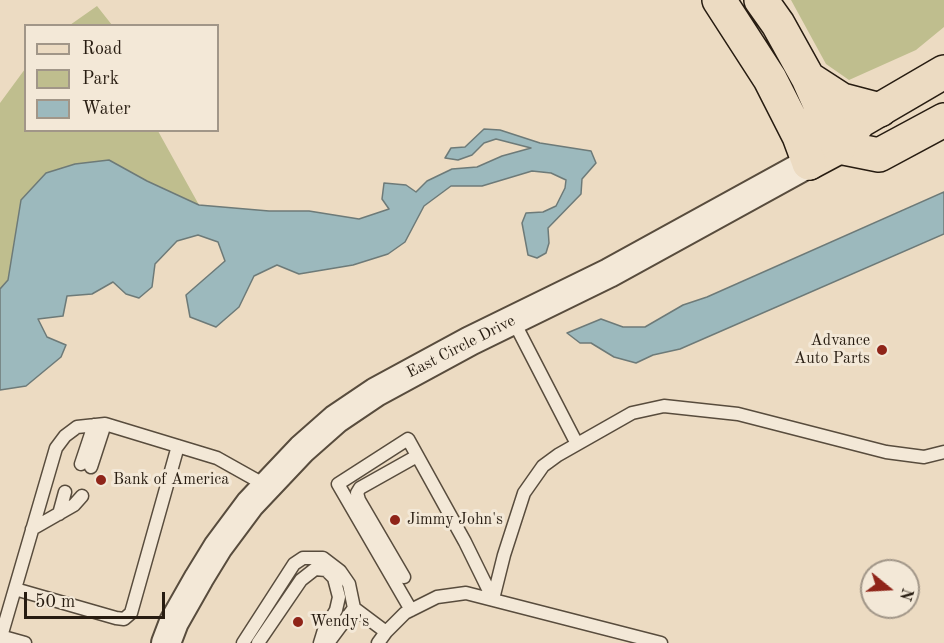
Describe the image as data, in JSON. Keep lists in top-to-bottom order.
{
  "streets": {
    "main road": ["East Circle Drive"]
  },
  "places": [
    "Advance Auto Parts",
    "Bank of America",
    "Jimmy John's",
    "Wendy's"
  ],
  "legend": ["Road", "Park", "Water"],
  "scale_bar": "50 m",
  "north": "right"
}
